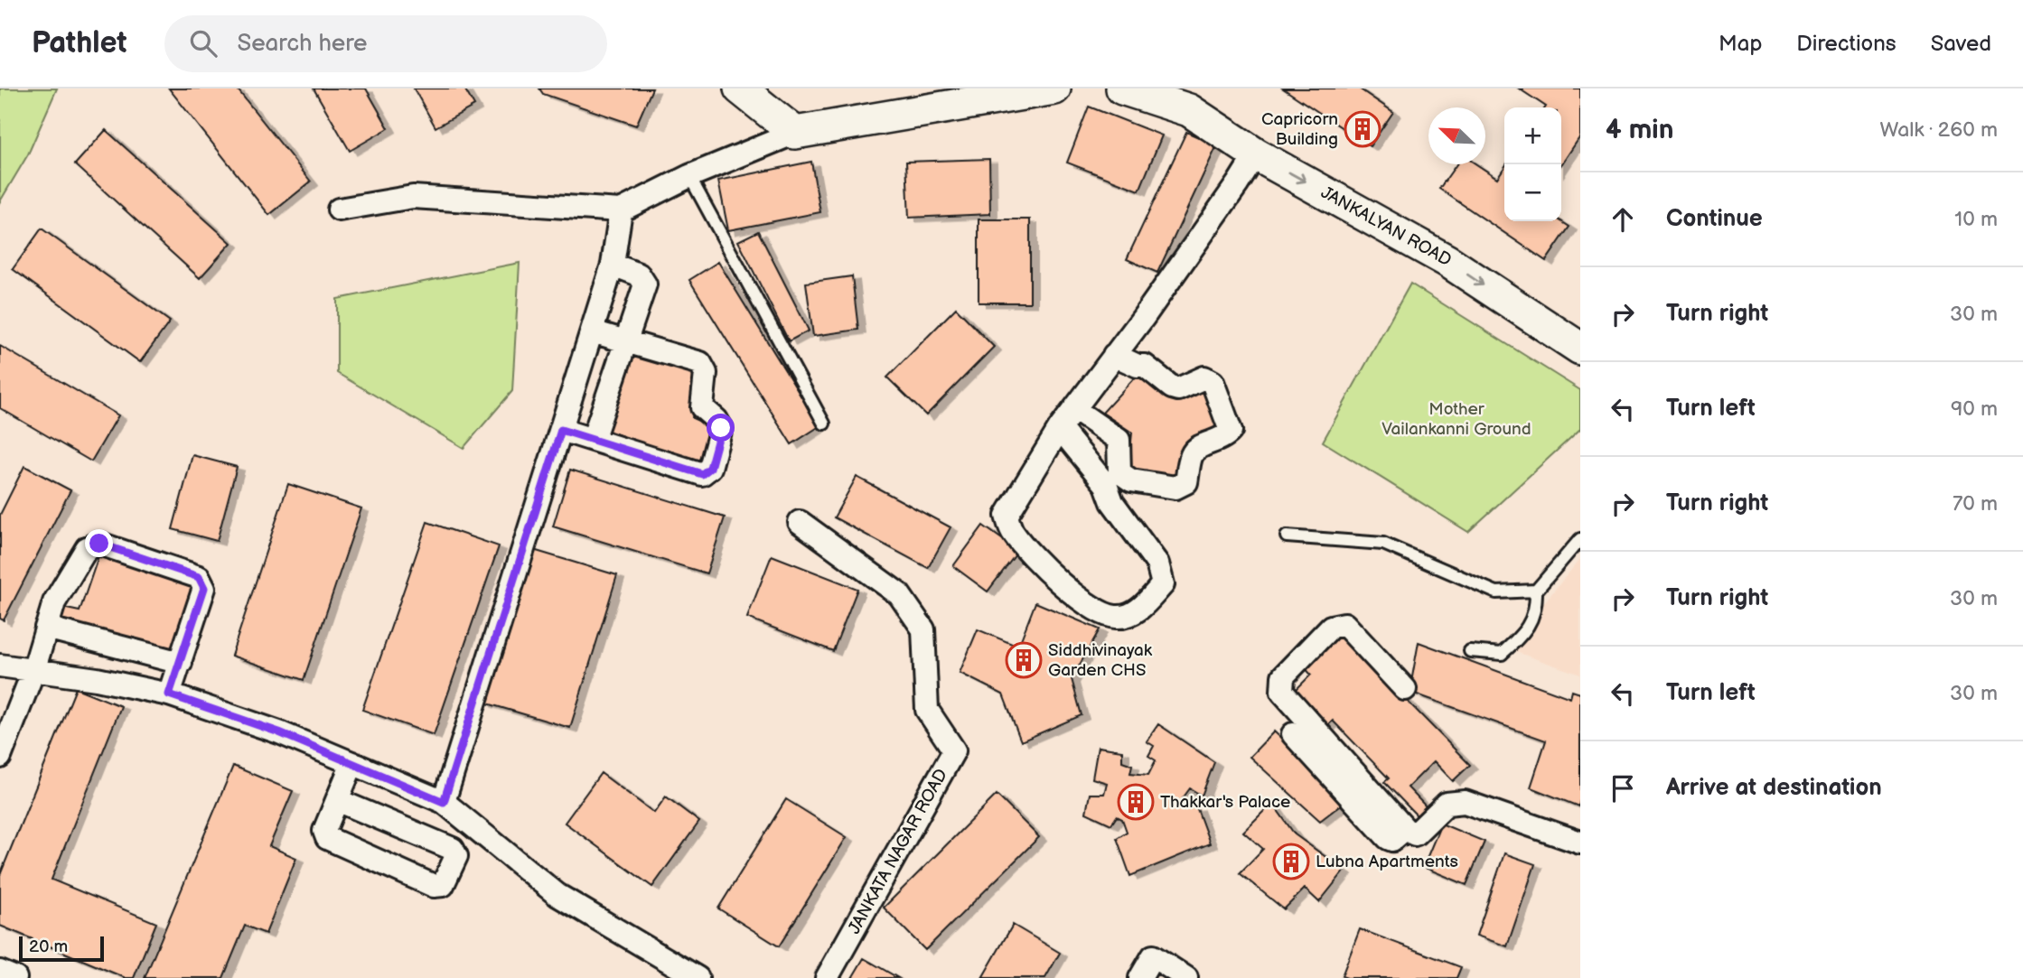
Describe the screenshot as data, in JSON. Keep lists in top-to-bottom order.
{
  "streets": {
    "street": ["JANKALYAN ROAD", "JANKATA NAGAR ROAD"]
  },
  "one_way": ["JANKALYAN ROAD"],
  "parks": ["Mother Vailankanni Ground"],
  "places": {
    "building": [
      "Capricorn Building",
      "Siddhivinayak Garden CHS",
      "Thakkar's Palace",
      "Lubna Apartments"
    ]
  },
  "scale_bar": "20 m",
  "north": "top left",
  "page": {
    "header": "Pathlet",
    "search": "Search here",
    "nav": ["Map", "Directions", "Saved"],
    "heading": ["4 min", "Walk · 260 m"],
    "map_buttons": ["+", "−"],
    "list": [
      ["Continue", "10 m"],
      ["Turn right", "30 m"],
      ["Turn left", "90 m"],
      ["Turn right", "70 m"],
      ["Turn right", "30 m"],
      ["Turn left", "30 m"],
      "Arrive at destination"
    ],
    "scale": "20 m"
  }
}
